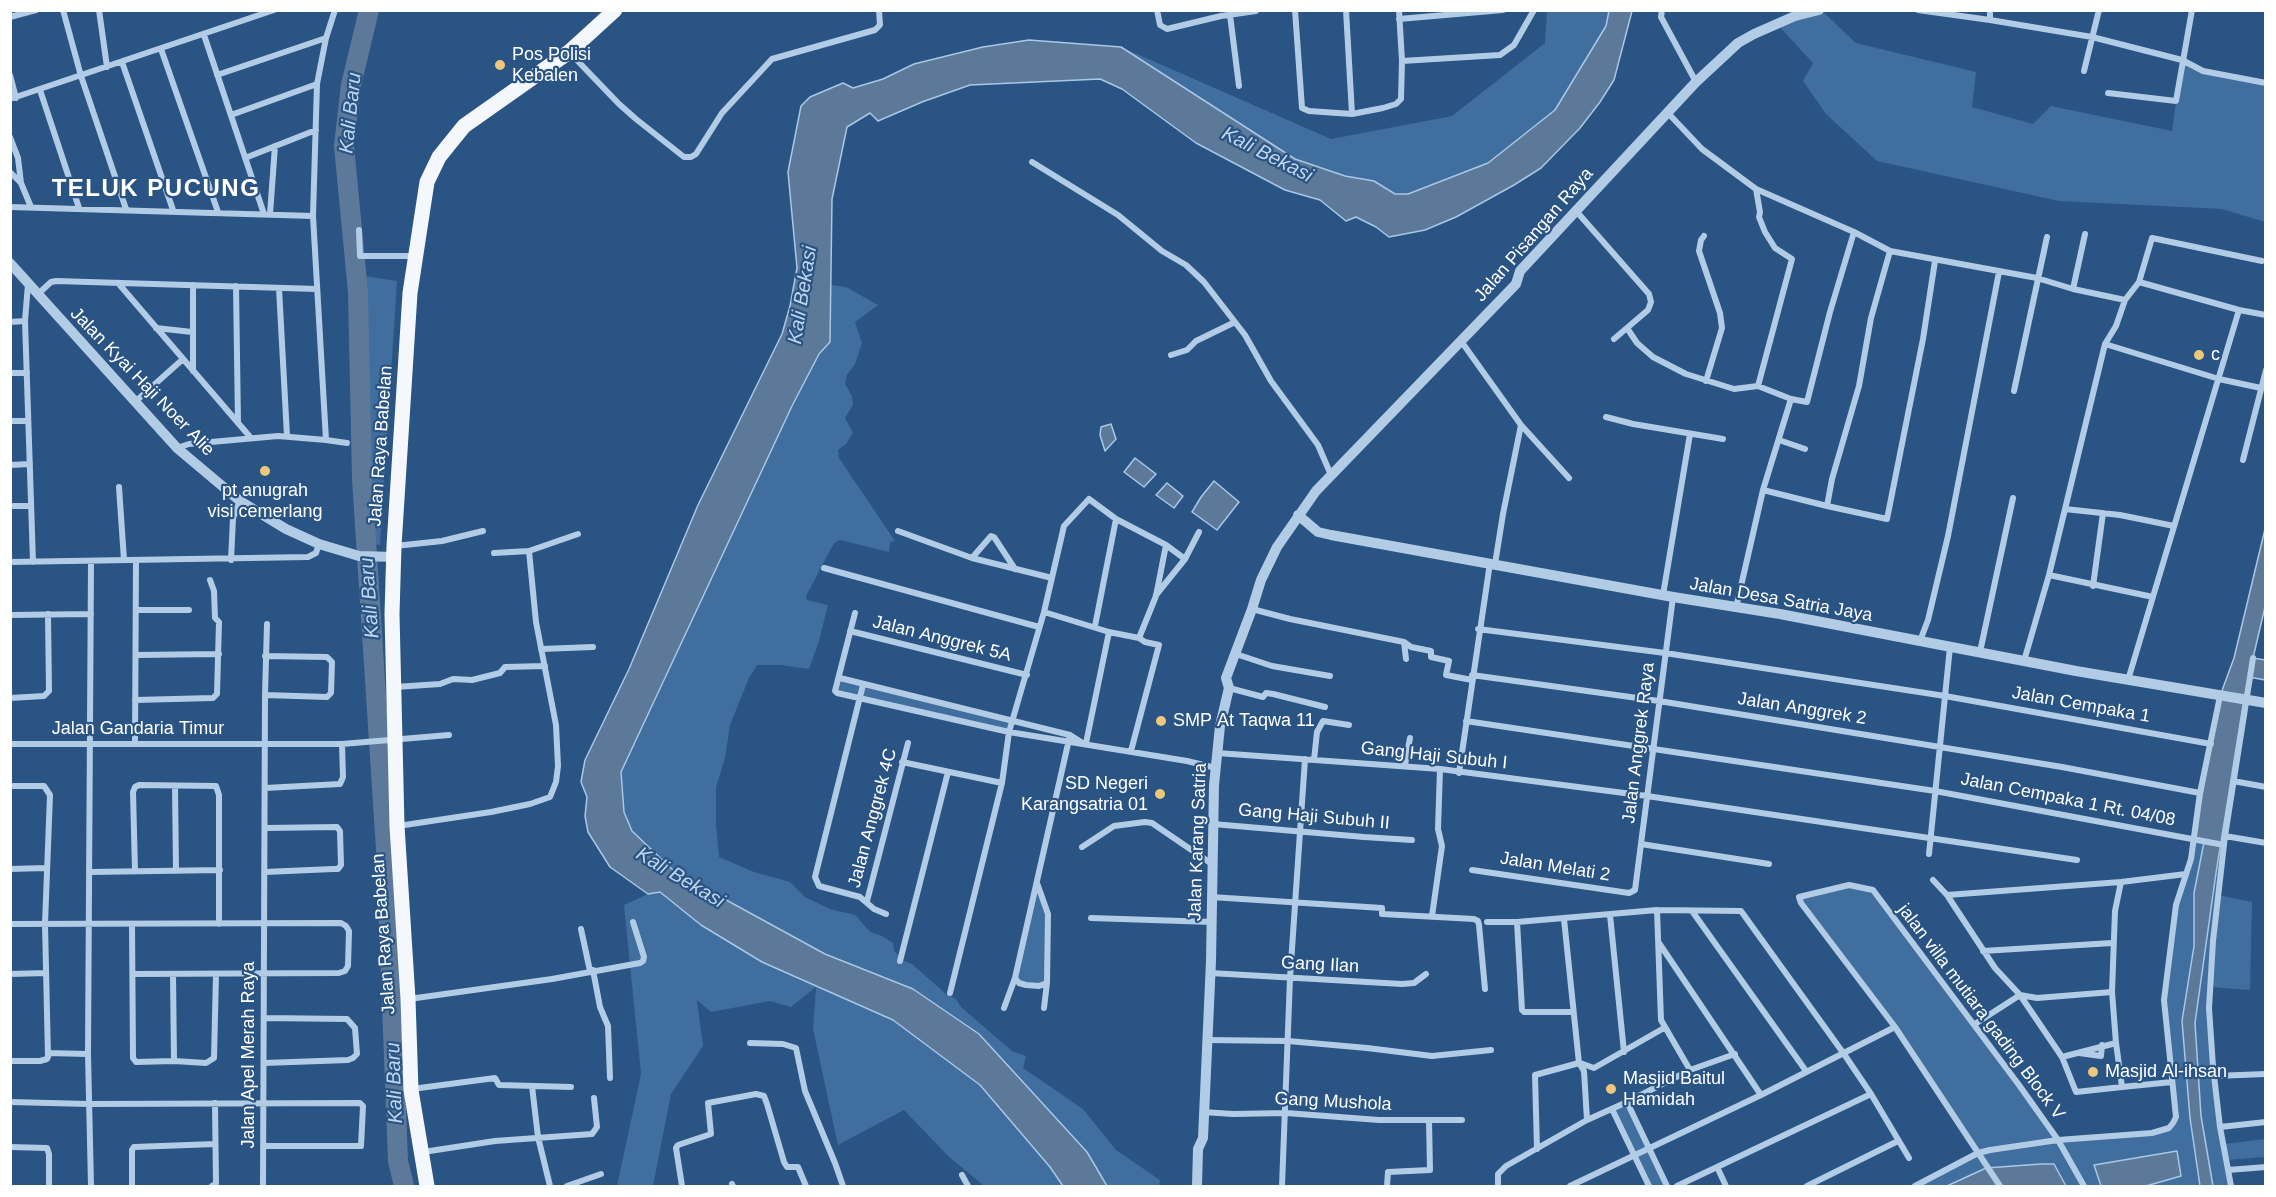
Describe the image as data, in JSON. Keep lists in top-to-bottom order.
{
  "streets": {
    "main road": ["Jalan Raya Babelan"],
    "street": [
      "Jalan Pisangan Raya",
      "Jalan Kyai Haji Noer Alie",
      "Jalan Desa Satria Jaya",
      "Jalan Anggrek 5A",
      "Jalan Cempaka 1",
      "Jalan Anggrek 2",
      "Jalan Gandaria Timur",
      "Jalan Anggrek Raya",
      "Gang Haji Subuh I",
      "Jalan Cempaka 1 Rt. 04/08",
      "Gang Haji Subuh II",
      "Jalan Anggrek 4C",
      "Jalan Karang Satria",
      "Jalan Melati 2",
      "Gang Ilan",
      "jalan villa mutiara gading Block V",
      "Jalan Apel Merah Raya",
      "Gang Mushola"
    ]
  },
  "crossings": [
    ["Jalan Pisangan Raya", "Jalan Desa Satria Jaya"],
    ["Jalan Pisangan Raya", "Jalan Karang Satria"],
    ["Jalan Kyai Haji Noer Alie", "Jalan Raya Babelan"],
    ["Jalan Raya Babelan", "Jalan Gandaria Timur"],
    ["Jalan Desa Satria Jaya", "Jalan Anggrek Raya"],
    ["Jalan Desa Satria Jaya", "Jalan Karang Satria"],
    ["Jalan Desa Satria Jaya", "jalan villa mutiara gading Block V"],
    ["Jalan Cempaka 1", "Jalan Anggrek Raya"],
    ["Jalan Cempaka 1", "jalan villa mutiara gading Block V"],
    ["Jalan Anggrek 2", "Jalan Anggrek Raya"],
    ["Jalan Anggrek 2", "jalan villa mutiara gading Block V"],
    ["Jalan Gandaria Timur", "Jalan Apel Merah Raya"],
    ["Jalan Anggrek Raya", "Gang Haji Subuh I"],
    ["Jalan Anggrek Raya", "Jalan Cempaka 1 Rt. 04/08"],
    ["Jalan Anggrek Raya", "Jalan Melati 2"],
    ["Gang Haji Subuh I", "Jalan Karang Satria"],
    ["Jalan Cempaka 1 Rt. 04/08", "jalan villa mutiara gading Block V"],
    ["Gang Haji Subuh II", "Jalan Karang Satria"],
    ["Jalan Karang Satria", "Gang Ilan"],
    ["Jalan Karang Satria", "Gang Mushola"]
  ],
  "districts": ["TELUK PUCUNG"],
  "water": ["Kali Baru", "Kali Bekasi"],
  "places": [
    "Pos Polisi Kebalen",
    "c",
    "pt anugrah visi cemerlang",
    "SMP At Taqwa 11",
    "SD Negeri Karangsatria 01",
    "Masjid Al-ihsan",
    "Masjid Baitul Hamidah"
  ]
}
